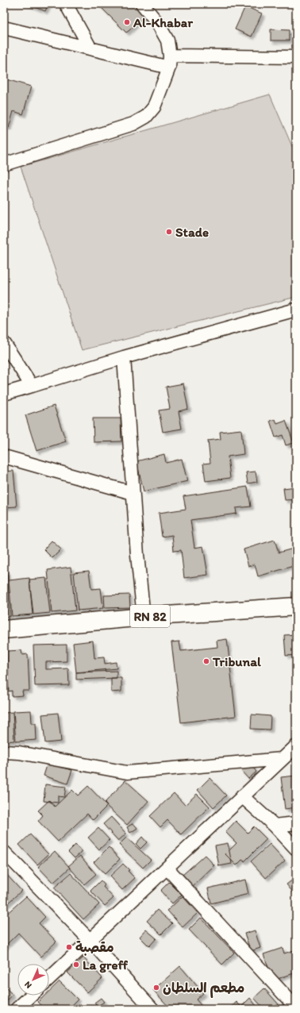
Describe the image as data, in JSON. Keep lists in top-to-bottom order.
{
  "streets": {
    "main road": ["RN 82"]
  },
  "places": [
    "Al-Khabar",
    "Stade",
    "Tribunal",
    "مقصبة",
    "La greff",
    "مطعم السلطان"
  ],
  "north": "bottom left"
}
